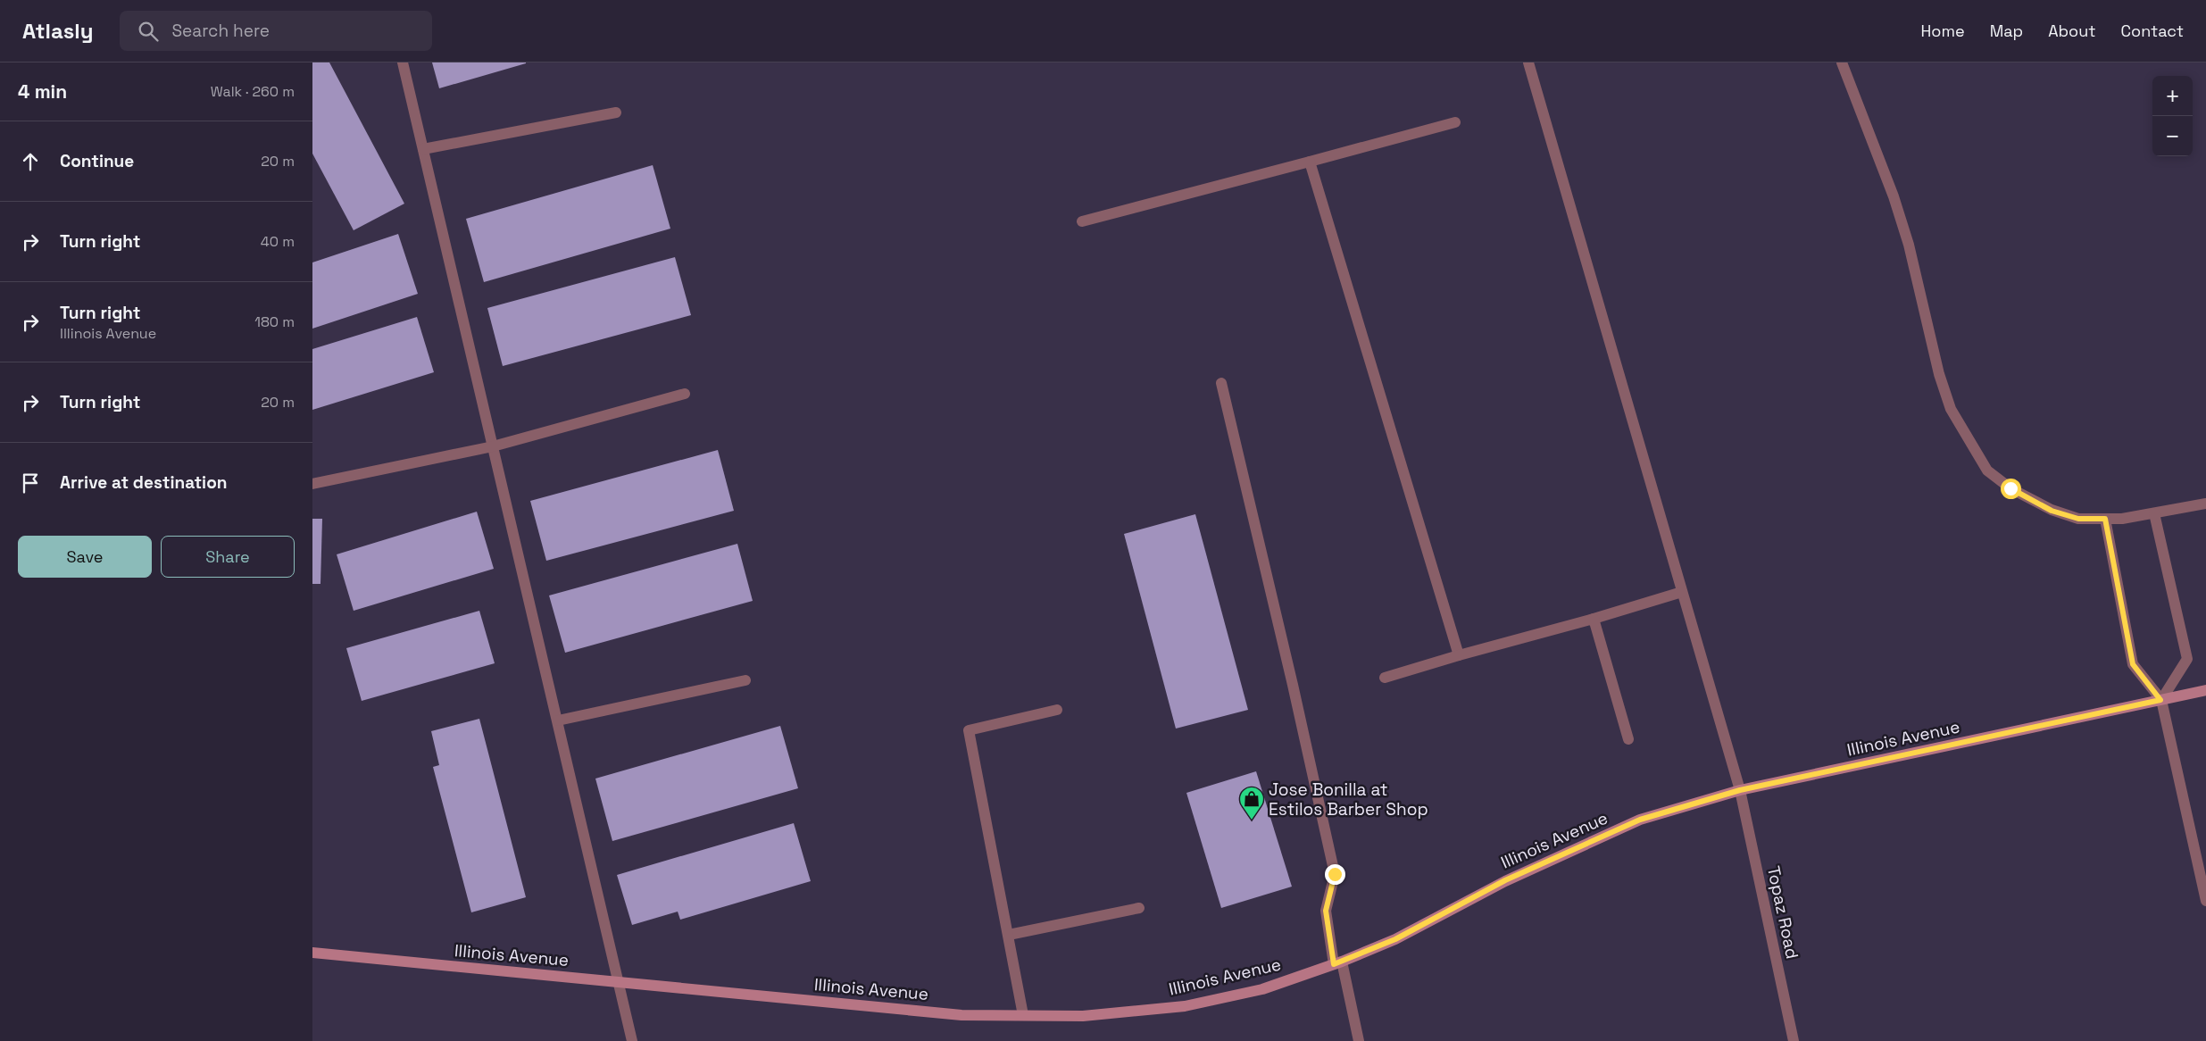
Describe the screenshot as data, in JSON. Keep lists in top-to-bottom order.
{
  "streets": {
    "street": ["Illinois Avenue", "Topaz Road"]
  },
  "crossings": [
    ["Illinois Avenue", "Topaz Road"]
  ],
  "places": {
    "shop": ["Jose Bonilla at Estilos Barber Shop"]
  },
  "page": {
    "header": "Atlasly",
    "search": "Search here",
    "nav": [
      "Home",
      "Map",
      "About",
      "Contact"
    ],
    "heading": ["4 min", "Walk · 260 m"],
    "map_buttons": ["+", "−"],
    "list": [
      ["Continue", "20 m"],
      ["Turn right", "40 m"],
      ["Turn right", "Illinois Avenue", "180 m"],
      ["Turn right", "20 m"],
      "Arrive at destination"
    ],
    "buttons": ["Save", "Share"]
  }
}
